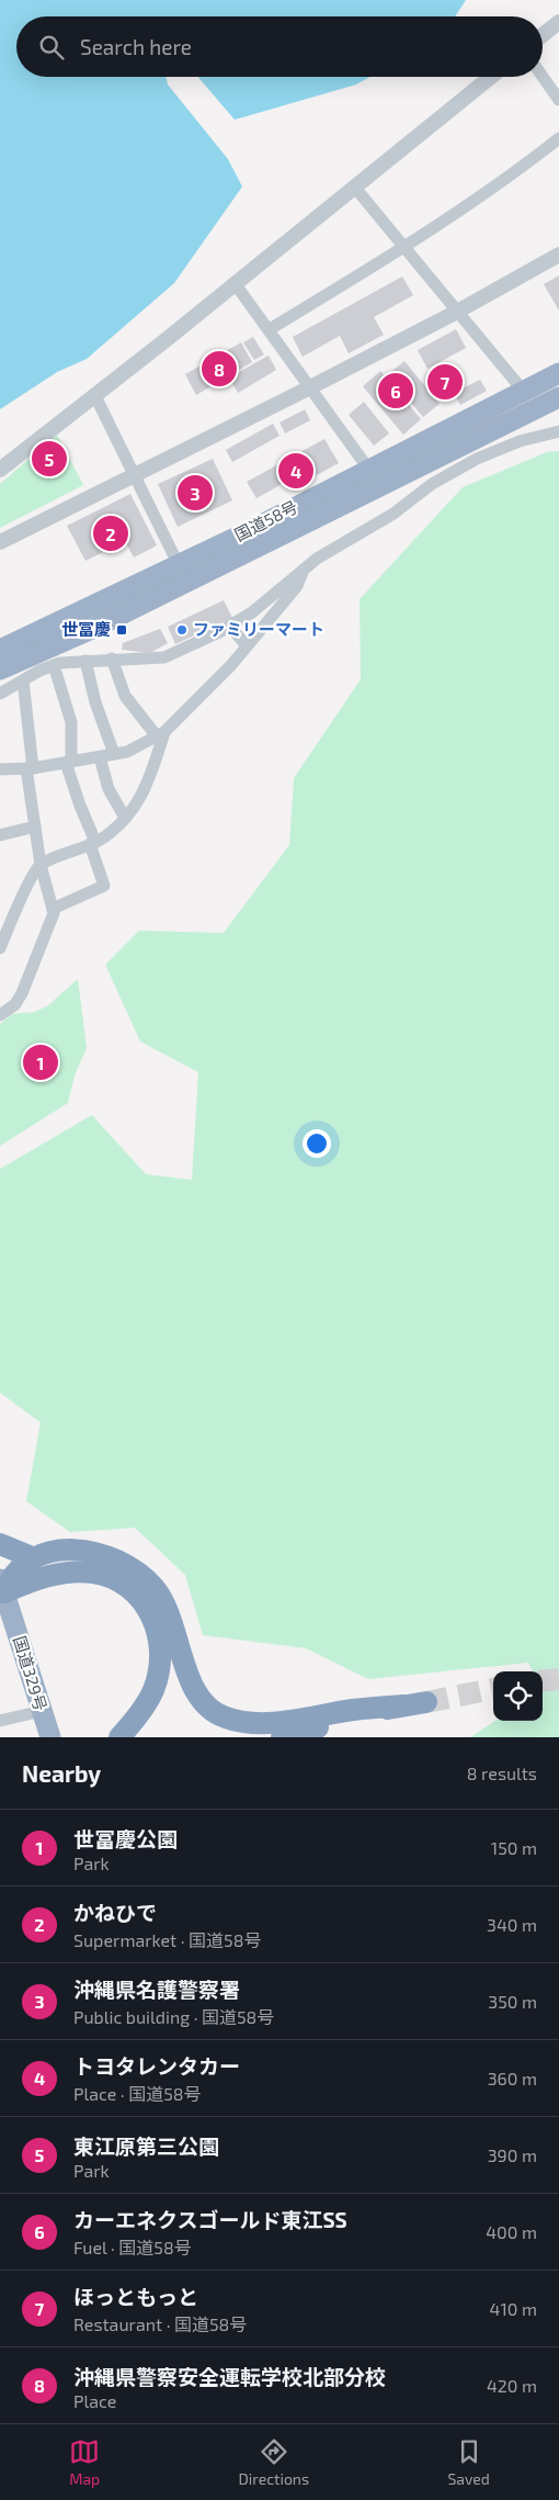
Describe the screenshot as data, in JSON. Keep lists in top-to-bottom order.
{
  "streets": {
    "highway": ["国道58号", "国道329号"]
  },
  "places": {
    "transit": ["世冨慶"],
    "other": ["ファミリーマート"]
  },
  "page": {
    "search": "Search here",
    "pins": [
      "8",
      "7",
      "6",
      "5",
      "4",
      "3",
      "2",
      "1"
    ],
    "heading": ["Nearby", "8 results"],
    "list": [
      {
        "mark": "1",
        "name": "世冨慶公園",
        "note": "Park",
        "value": "150 m"
      },
      {
        "mark": "2",
        "name": "かねひで",
        "note": "Supermarket · 国道58号",
        "value": "340 m"
      },
      {
        "mark": "3",
        "name": "沖縄県名護警察署",
        "note": "Public building · 国道58号",
        "value": "350 m"
      },
      {
        "mark": "4",
        "name": "トヨタレンタカー",
        "note": "Place · 国道58号",
        "value": "360 m"
      },
      {
        "mark": "5",
        "name": "東江原第三公園",
        "note": "Park",
        "value": "390 m"
      },
      {
        "mark": "6",
        "name": "カーエネクスゴールド東江SS",
        "note": "Fuel · 国道58号",
        "value": "400 m"
      },
      {
        "mark": "7",
        "name": "ほっともっと",
        "note": "Restaurant · 国道58号",
        "value": "410 m"
      },
      {
        "mark": "8",
        "name": "沖縄県警察安全運転学校北部分校",
        "note": "Place",
        "value": "420 m"
      }
    ],
    "nav": ["Map", "Directions", "Saved"]
  }
}
